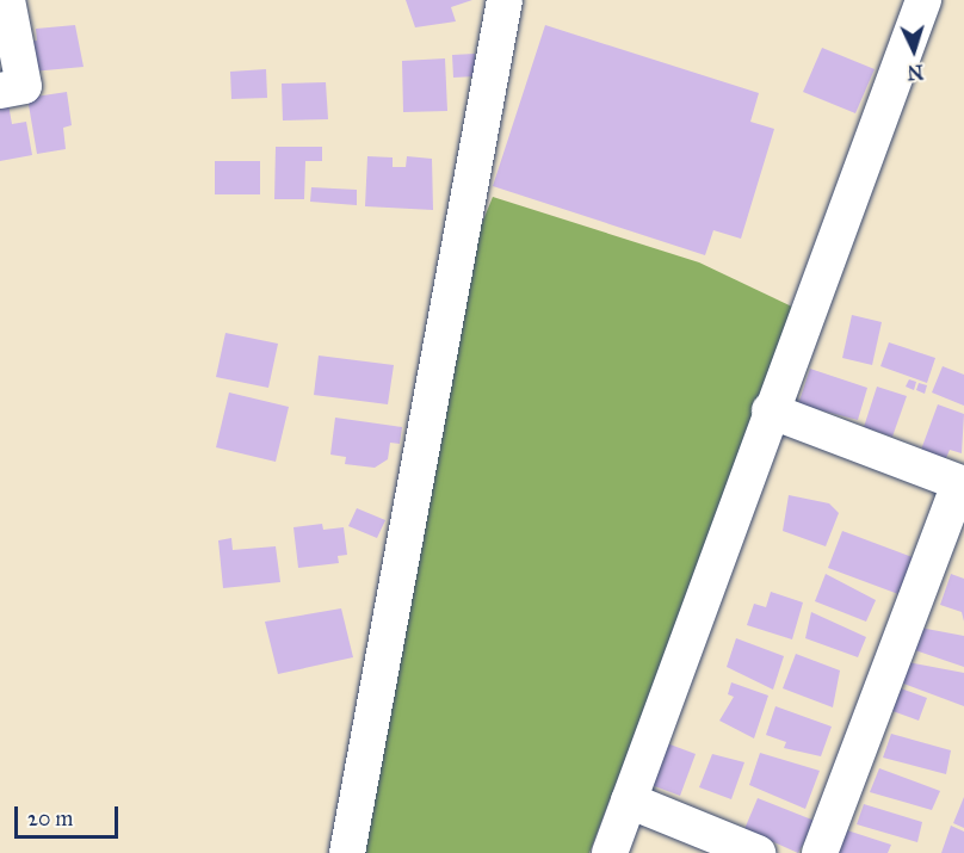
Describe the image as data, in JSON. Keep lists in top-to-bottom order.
{
  "scale_bar": "20 m",
  "north": "bottom"
}
